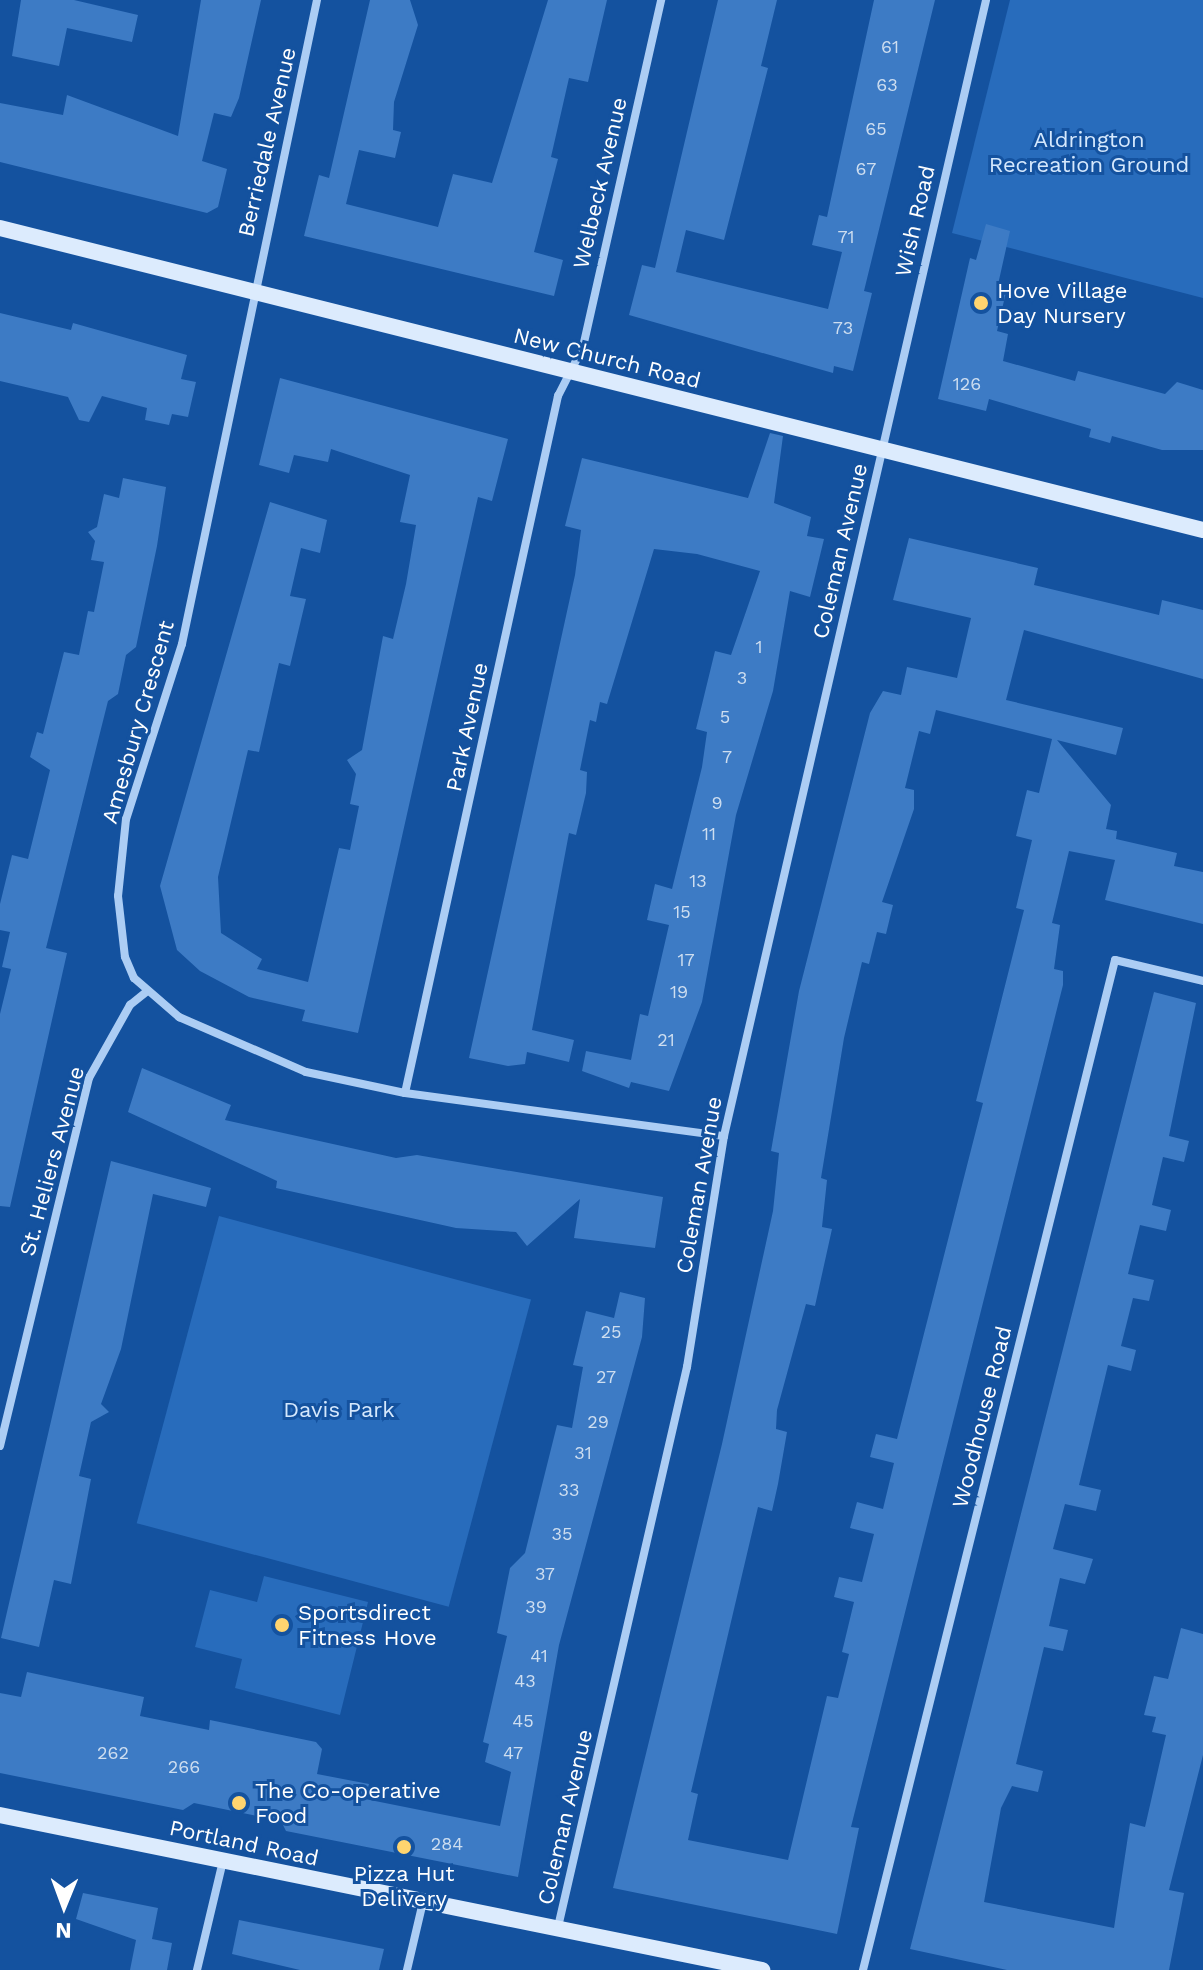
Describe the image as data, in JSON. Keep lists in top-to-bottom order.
{
  "streets": {
    "main road": ["New Church Road", "Portland Road"],
    "street": [
      "Berriedale Avenue",
      "Welbeck Avenue",
      "Wish Road",
      "Coleman Avenue",
      "Amesbury Crescent",
      "Park Avenue",
      "St. Heliers Avenue",
      "Woodhouse Road"
    ]
  },
  "crossings": [
    ["Berriedale Avenue", "New Church Road"],
    ["Berriedale Avenue", "Amesbury Crescent"],
    ["Welbeck Avenue", "New Church Road"],
    ["Welbeck Avenue", "Park Avenue"],
    ["Wish Road", "New Church Road"],
    ["Wish Road", "Coleman Avenue"],
    ["New Church Road", "Coleman Avenue"],
    ["New Church Road", "Amesbury Crescent"],
    ["New Church Road", "Park Avenue"],
    ["Coleman Avenue", "Portland Road"],
    ["Amesbury Crescent", "St. Heliers Avenue"]
  ],
  "parks": ["Aldrington Recreation Ground", "Davis Park"],
  "places": [
    "Hove Village Day Nursery",
    "Sportsdirect Fitness Hove",
    "The Co-operative Food",
    "Pizza Hut Delivery"
  ],
  "house_numbers": [
    "61",
    "63",
    "65",
    "67",
    "71",
    "73",
    "126",
    "1",
    "3",
    "5",
    "7",
    "9",
    "11",
    "13",
    "15",
    "17",
    "19",
    "21",
    "25",
    "27",
    "29",
    "31",
    "33",
    "35",
    "37",
    "39",
    "41",
    "43",
    "45",
    "262",
    "47",
    "266",
    "284"
  ],
  "north": "bottom"
}
